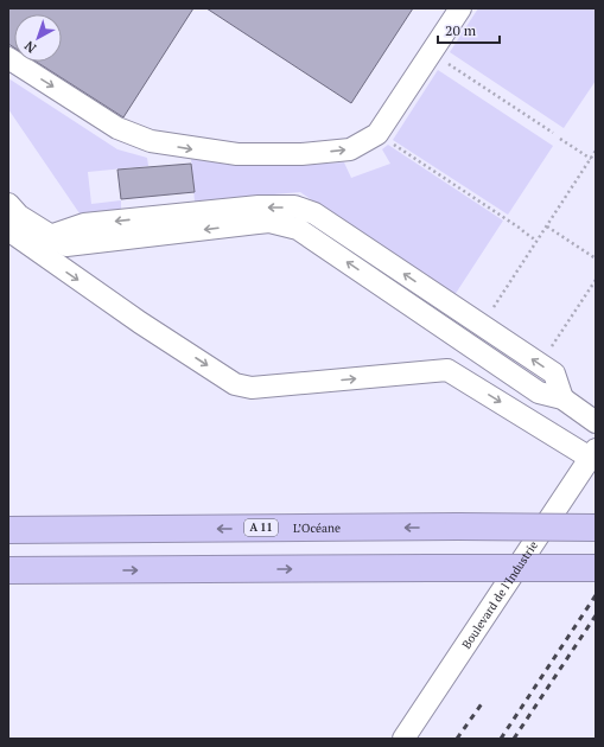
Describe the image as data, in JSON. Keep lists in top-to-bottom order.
{
  "streets": {
    "highway": ["A 11", "L’Océane"],
    "street": ["Boulevard de l'Industrie"]
  },
  "scale_bar": "20 m",
  "north": "bottom left"
}
